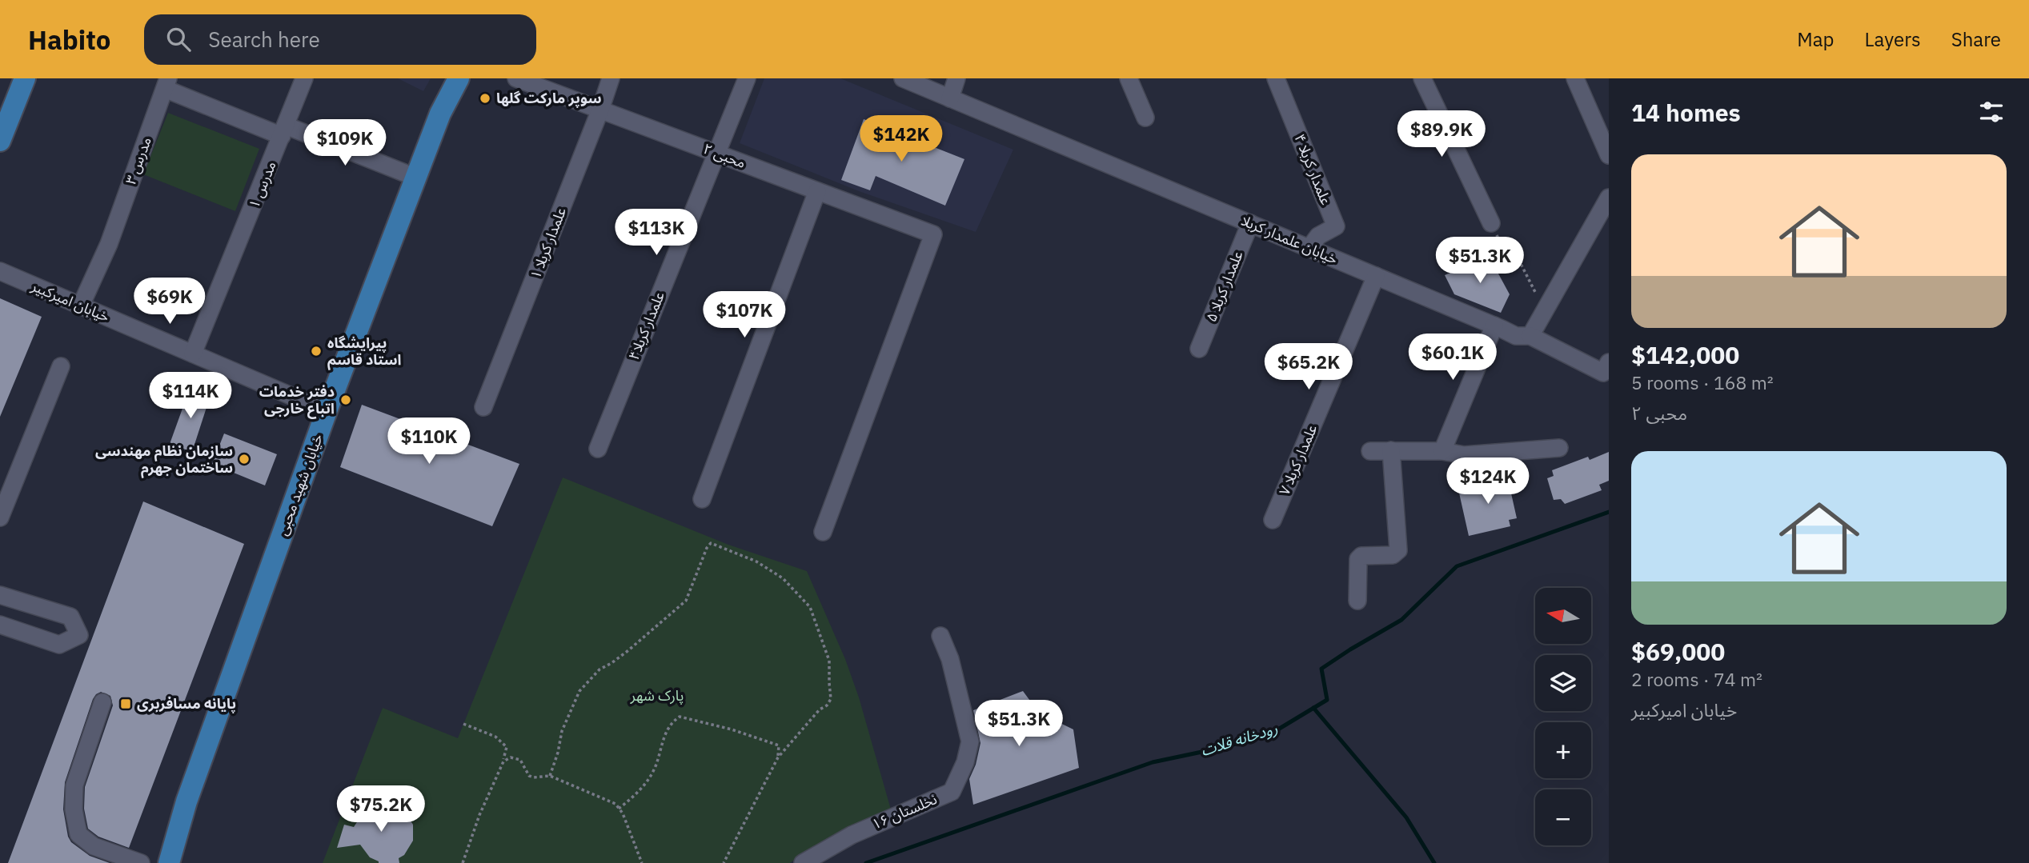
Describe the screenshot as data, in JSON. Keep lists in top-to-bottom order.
{
  "streets": {
    "main road": ["خیابان شهید محبی"],
    "street": [
      "محبی ۲",
      "مدرس ۳",
      "علمدار کربلا ۴",
      "مدرس ۱",
      "خیابان علمدار کربلا",
      "علمدار کربلا ۱",
      "علمدار کربلا ۵",
      "خیابان امیرکبیر",
      "علمدار کربلا۳",
      "علمدار کربلا ۷",
      "نخلستان ۱۶"
    ]
  },
  "crossings": [
    ["محبی ۲", "علمدار کربلا ۱"],
    ["محبی ۲", "علمدار کربلا۳"],
    ["مدرس ۳", "خیابان امیرکبیر"],
    ["علمدار کربلا ۴", "خیابان علمدار کربلا"],
    ["مدرس ۱", "خیابان امیرکبیر"],
    ["خیابان علمدار کربلا", "علمدار کربلا ۵"],
    ["خیابان علمدار کربلا", "علمدار کربلا ۷"],
    ["خیابان امیرکبیر", "خیابان شهید محبی"]
  ],
  "water": ["رودخانه قلات"],
  "parks": ["پارک شهر"],
  "places": {
    "other": [
      "سوپر مارکت گلها",
      "پیرایشگاه استاد قاسم",
      "دفتر خدمات اتباع خارجی",
      "سازمان نظام مهندسی ساختمان جهرم"
    ],
    "transit": ["پایانه مسافربری"]
  },
  "north": "left",
  "page": {
    "header": "Habito",
    "search": "Search here",
    "nav": ["Map", "Layers", "Share"],
    "heading": "14 homes",
    "price": [
      "$89.9K",
      "$142K",
      "$109K",
      "$113K",
      "$51.3K",
      "$69K",
      "$107K",
      "$60.1K",
      "$65.2K",
      "$114K",
      "$110K",
      "$124K",
      "$51.3K",
      "$75.2K"
    ],
    "list": [
      {
        "name": "$142,000",
        "note": "5 rooms · 168 m² · محبی ۲"
      },
      {
        "name": "$69,000",
        "note": "2 rooms · 74 m² · خیابان امیرکبیر"
      }
    ],
    "map_buttons": ["+", "−"]
  }
}
